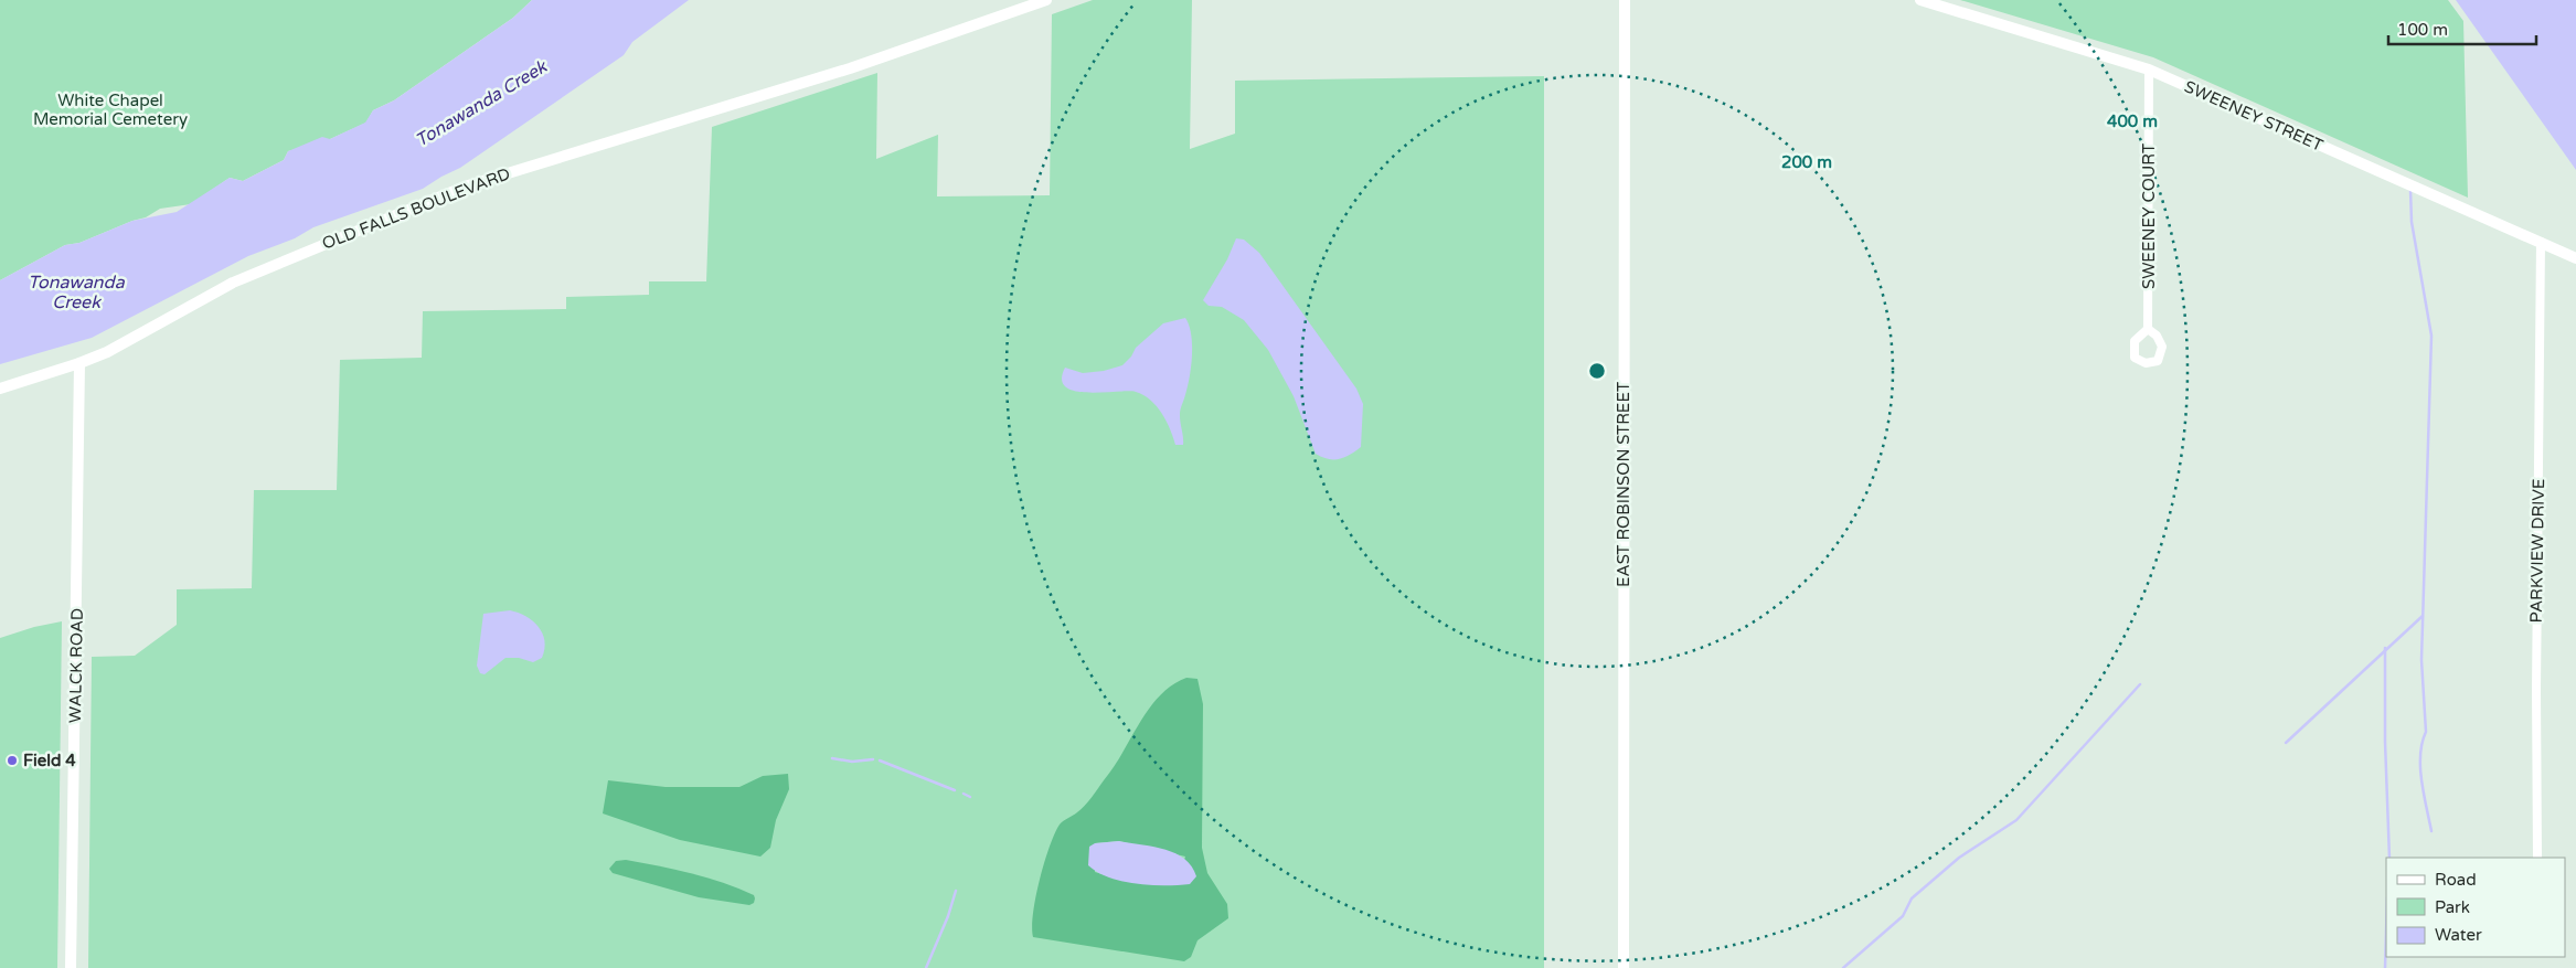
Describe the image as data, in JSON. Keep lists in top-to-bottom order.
{
  "streets": {
    "street": [
      "SWEENEY STREET",
      "OLD FALLS BOULEVARD",
      "SWEENEY COURT",
      "EAST ROBINSON STREET",
      "PARKVIEW DRIVE",
      "WALCK ROAD"
    ]
  },
  "crossings": [
    ["SWEENEY STREET", "SWEENEY COURT"],
    ["SWEENEY STREET", "PARKVIEW DRIVE"],
    ["OLD FALLS BOULEVARD", "WALCK ROAD"]
  ],
  "water": ["Tonawanda Creek"],
  "parks": ["White Chapel Memorial Cemetery"],
  "places": ["Field 4"],
  "legend": ["Road", "Park", "Water"],
  "scale_bar": "100 m",
  "rings": ["400 m", "200 m"]
}
